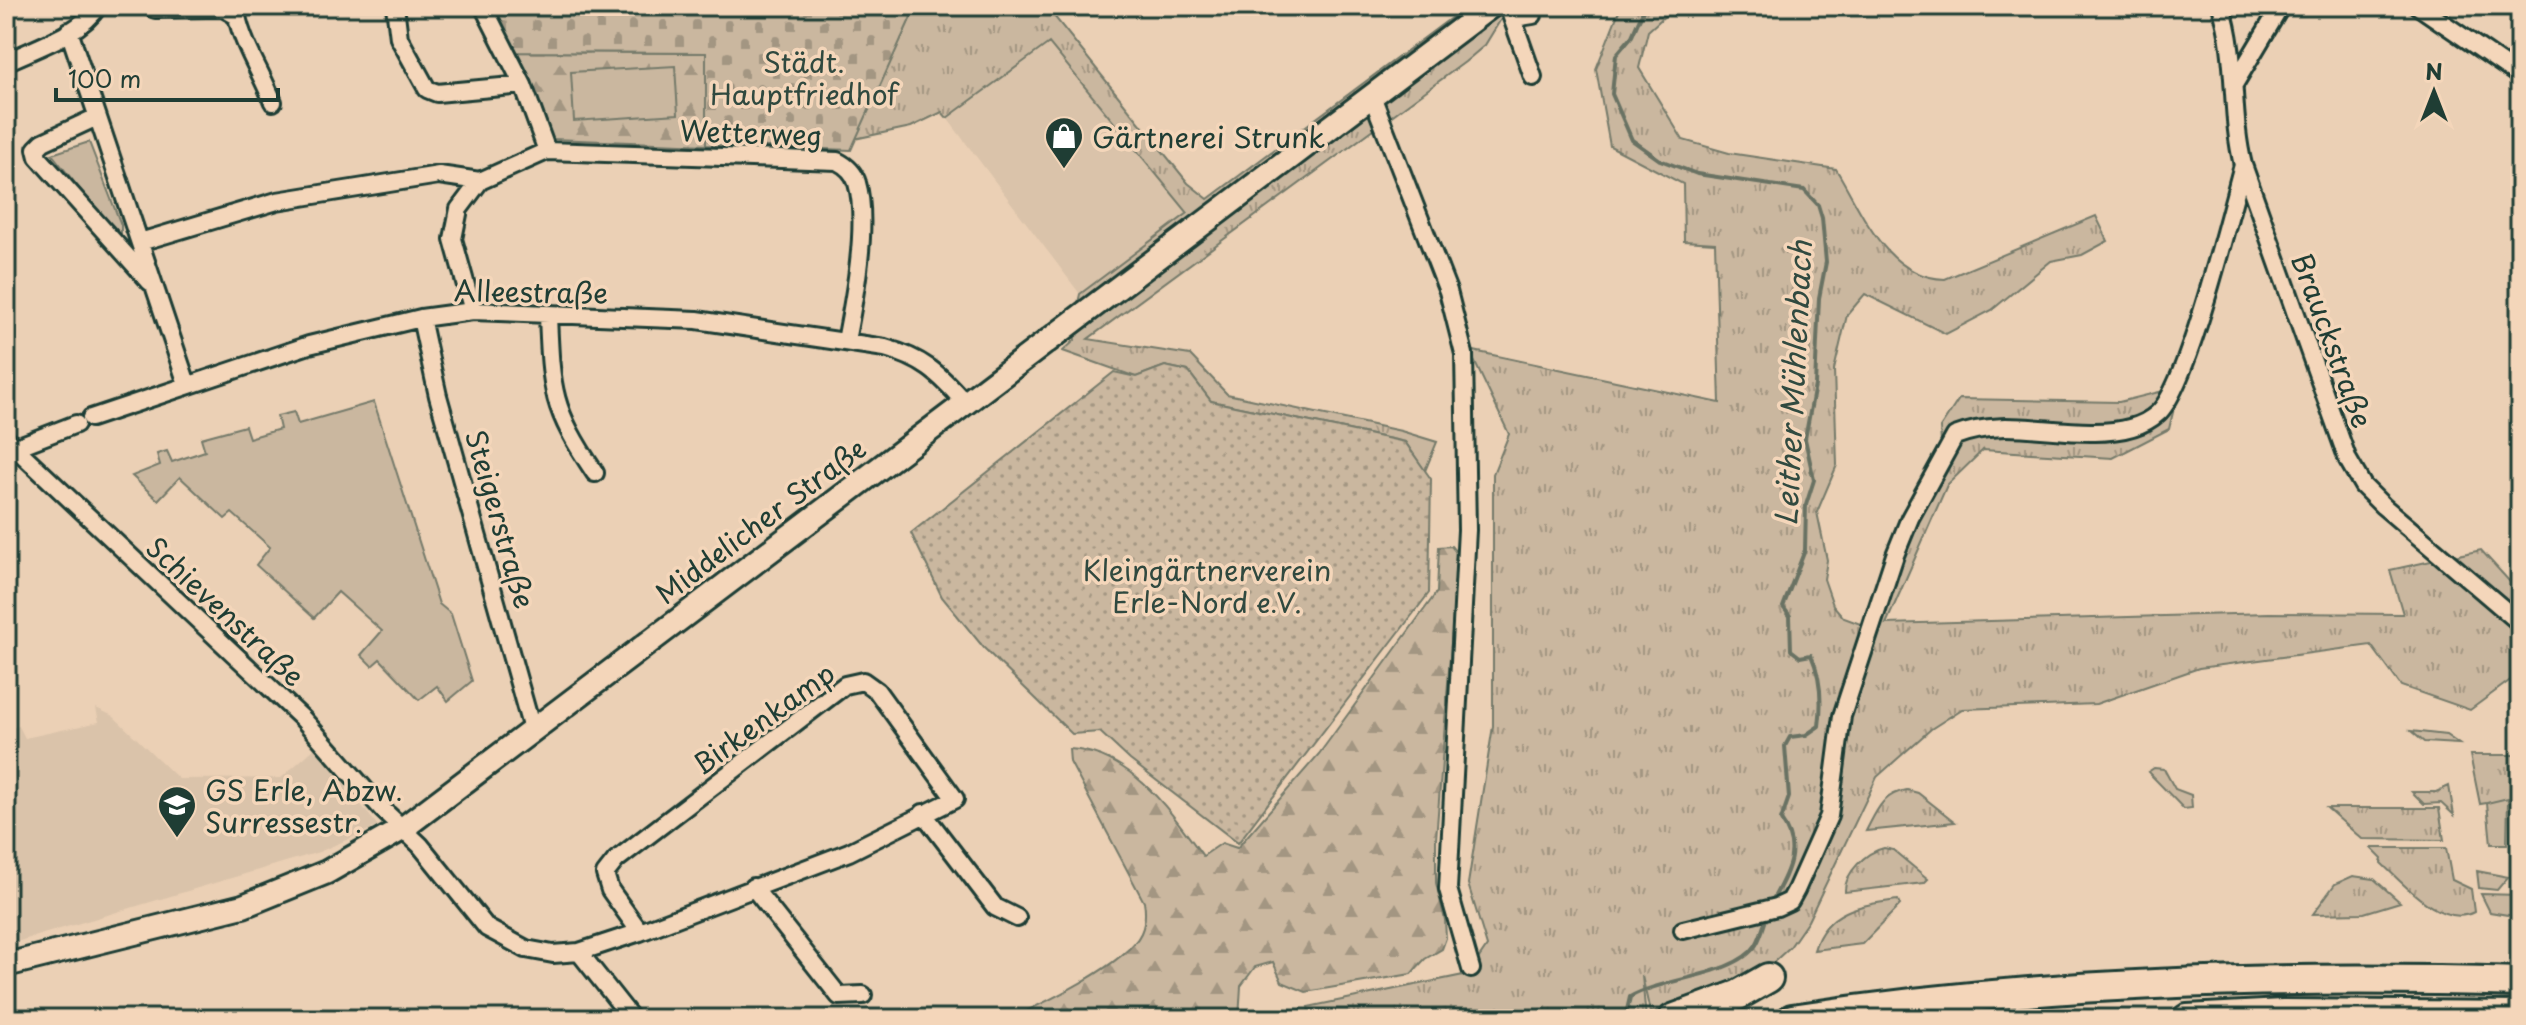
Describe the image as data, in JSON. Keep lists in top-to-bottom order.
{
  "streets": {
    "street": [
      "Wetterweg",
      "Alleestraße",
      "Brauckstraße",
      "Steigerstraße",
      "Middelicher Straße",
      "Schievenstraße",
      "Birkenkamp"
    ]
  },
  "crossings": [
    ["Wetterweg", "Alleestraße"],
    ["Alleestraße", "Steigerstraße"],
    ["Alleestraße", "Middelicher Straße"],
    ["Alleestraße", "Schievenstraße"],
    ["Steigerstraße", "Middelicher Straße"],
    ["Middelicher Straße", "Schievenstraße"],
    ["Middelicher Straße", "Birkenkamp"],
    ["Schievenstraße", "Birkenkamp"]
  ],
  "water": ["Leither Mühlenbach"],
  "parks": ["Städt. Hauptfriedhof", "Kleingärtnerverein Erle-Nord e.V."],
  "places": {
    "shop": ["Gärtnerei Strunk"],
    "school or university": ["GS Erle, Abzw. Surressestr."]
  },
  "scale_bar": "100 m",
  "north": "top"
}
